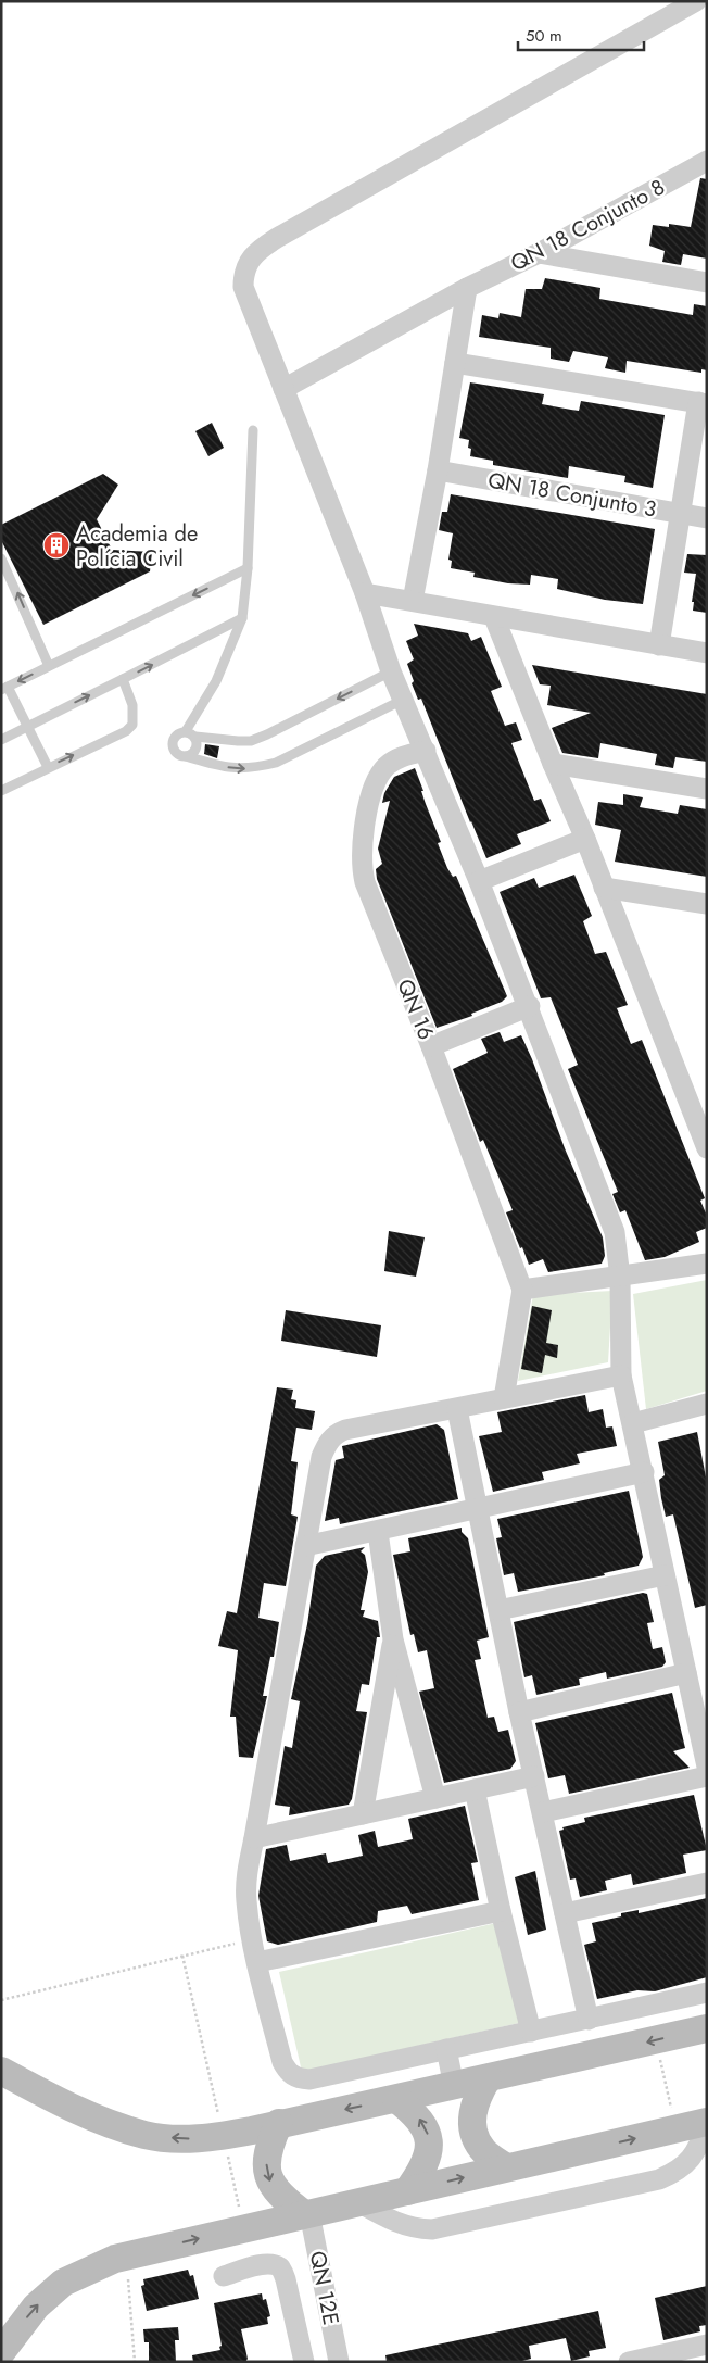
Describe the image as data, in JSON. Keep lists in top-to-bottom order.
{
  "streets": {
    "street": [
      "QN 18 Conjunto 8",
      "QN 18 Conjunto 3",
      "QN 16",
      "QN 12E"
    ]
  },
  "places": {
    "building": ["Academia de Polícia Civil"]
  },
  "scale_bar": "50 m"
}
